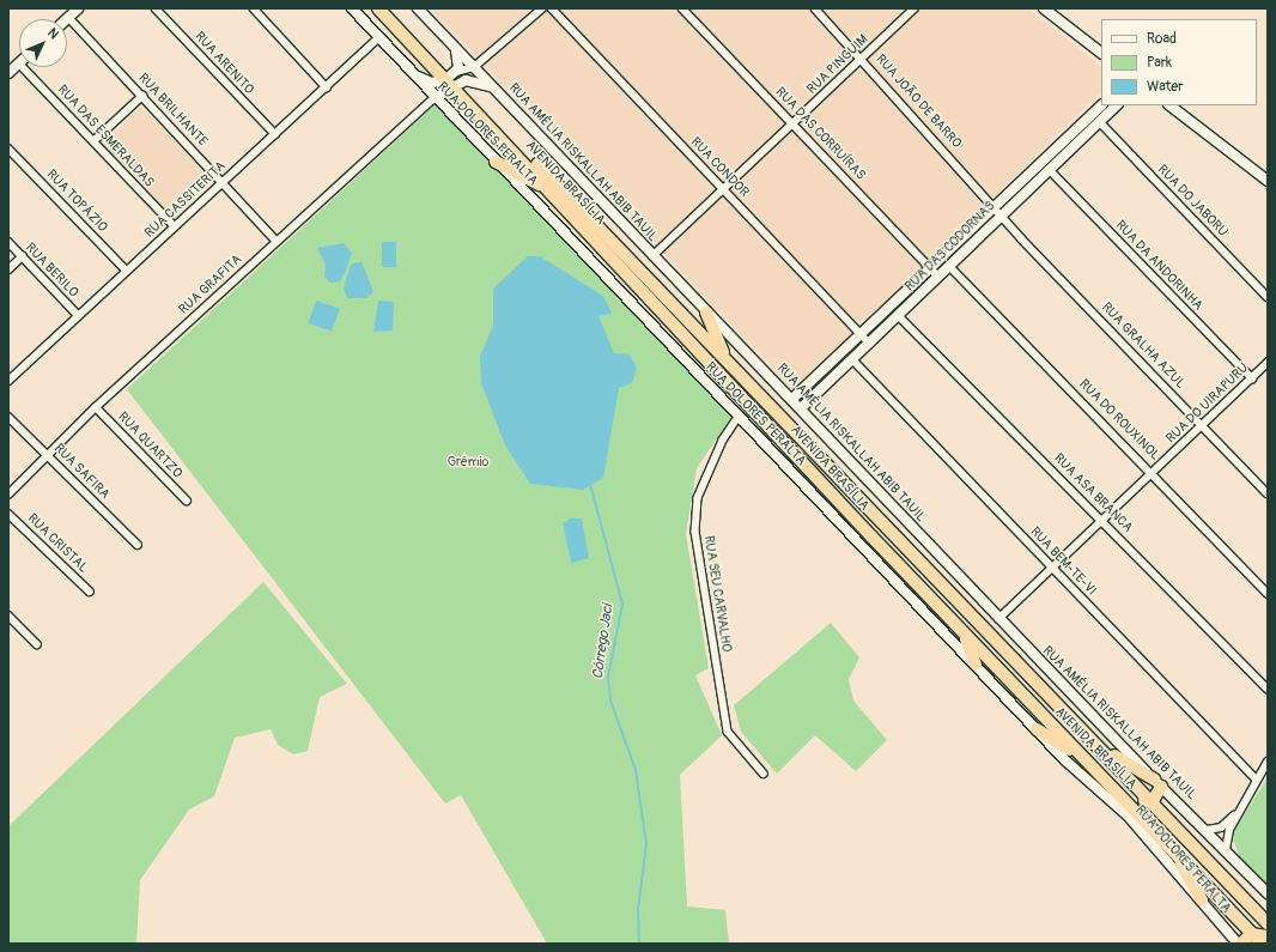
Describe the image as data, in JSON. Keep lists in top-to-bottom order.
{
  "streets": {
    "highway": ["AVENIDA BRASÍLIA"],
    "street": [
      "RUA ARENITO",
      "RUA PINGUIM",
      "RUA JOÃO DE BARRO",
      "RUA BRILHANTE",
      "RUA DOLORES PERALTA",
      "RUA DAS CORRUÍRAS",
      "RUA DAS ESMERALDAS",
      "RUA AMÉLIA RISKALLAH ABIB TAUIL",
      "RUA CONDOR",
      "RUA CASSITERITA",
      "RUA TOPÁZIO",
      "RUA DO JABORU",
      "RUA DAS CODORNAS",
      "RUA DA ANDORINHA",
      "RUA BERILO",
      "RUA GRAFITA",
      "RUA GRALHA AZUL",
      "RUA DO UIRAPURU",
      "RUA DO ROUXINOL",
      "RUA QUARTZO",
      "RUA SAFIRA",
      "RUA ASA BRANCA",
      "RUA CRISTAL",
      "RUA BEM-TE-VI",
      "RUA SEU CARVALHO"
    ]
  },
  "crossings": [
    ["RUA ARENITO", "RUA CASSITERITA"],
    ["RUA PINGUIM", "RUA JOÃO DE BARRO"],
    ["RUA PINGUIM", "RUA DAS CORRUÍRAS"],
    ["RUA PINGUIM", "RUA AMÉLIA RISKALLAH ABIB TAUIL"],
    ["RUA PINGUIM", "RUA CONDOR"],
    ["RUA JOÃO DE BARRO", "RUA DAS CODORNAS"],
    ["RUA JOÃO DE BARRO", "RUA GRALHA AZUL"],
    ["RUA BRILHANTE", "RUA CASSITERITA"],
    ["RUA BRILHANTE", "RUA GRAFITA"],
    ["RUA DOLORES PERALTA", "RUA CASSITERITA"],
    ["RUA DOLORES PERALTA", "RUA GRAFITA"],
    ["RUA DOLORES PERALTA", "RUA SEU CARVALHO"],
    ["RUA DAS CORRUÍRAS", "RUA DAS CODORNAS"],
    ["RUA DAS ESMERALDAS", "RUA CASSITERITA"],
    ["RUA AMÉLIA RISKALLAH ABIB TAUIL", "AVENIDA BRASÍLIA"],
    ["RUA AMÉLIA RISKALLAH ABIB TAUIL", "RUA DAS CODORNAS"],
    ["RUA AMÉLIA RISKALLAH ABIB TAUIL", "RUA DO UIRAPURU"],
    ["RUA CONDOR", "RUA DAS CODORNAS"],
    ["RUA CASSITERITA", "RUA TOPÁZIO"],
    ["RUA CASSITERITA", "RUA BERILO"],
    ["RUA DO JABORU", "RUA DAS CODORNAS"],
    ["RUA DAS CODORNAS", "RUA DA ANDORINHA"],
    ["RUA DAS CODORNAS", "RUA GRALHA AZUL"],
    ["RUA DAS CODORNAS", "RUA DO ROUXINOL"],
    ["RUA DAS CODORNAS", "RUA ASA BRANCA"],
    ["RUA DAS CODORNAS", "RUA BEM-TE-VI"],
    ["RUA DA ANDORINHA", "RUA DO UIRAPURU"],
    ["RUA GRAFITA", "RUA QUARTZO"],
    ["RUA GRAFITA", "RUA SAFIRA"],
    ["RUA GRALHA AZUL", "RUA DO UIRAPURU"],
    ["RUA DO UIRAPURU", "RUA DO ROUXINOL"],
    ["RUA DO UIRAPURU", "RUA ASA BRANCA"],
    ["RUA DO UIRAPURU", "RUA BEM-TE-VI"]
  ],
  "water": ["Córrego Jaci"],
  "parks": ["Grêmio"],
  "legend": ["Road", "Park", "Water"],
  "north": "top right"
}
